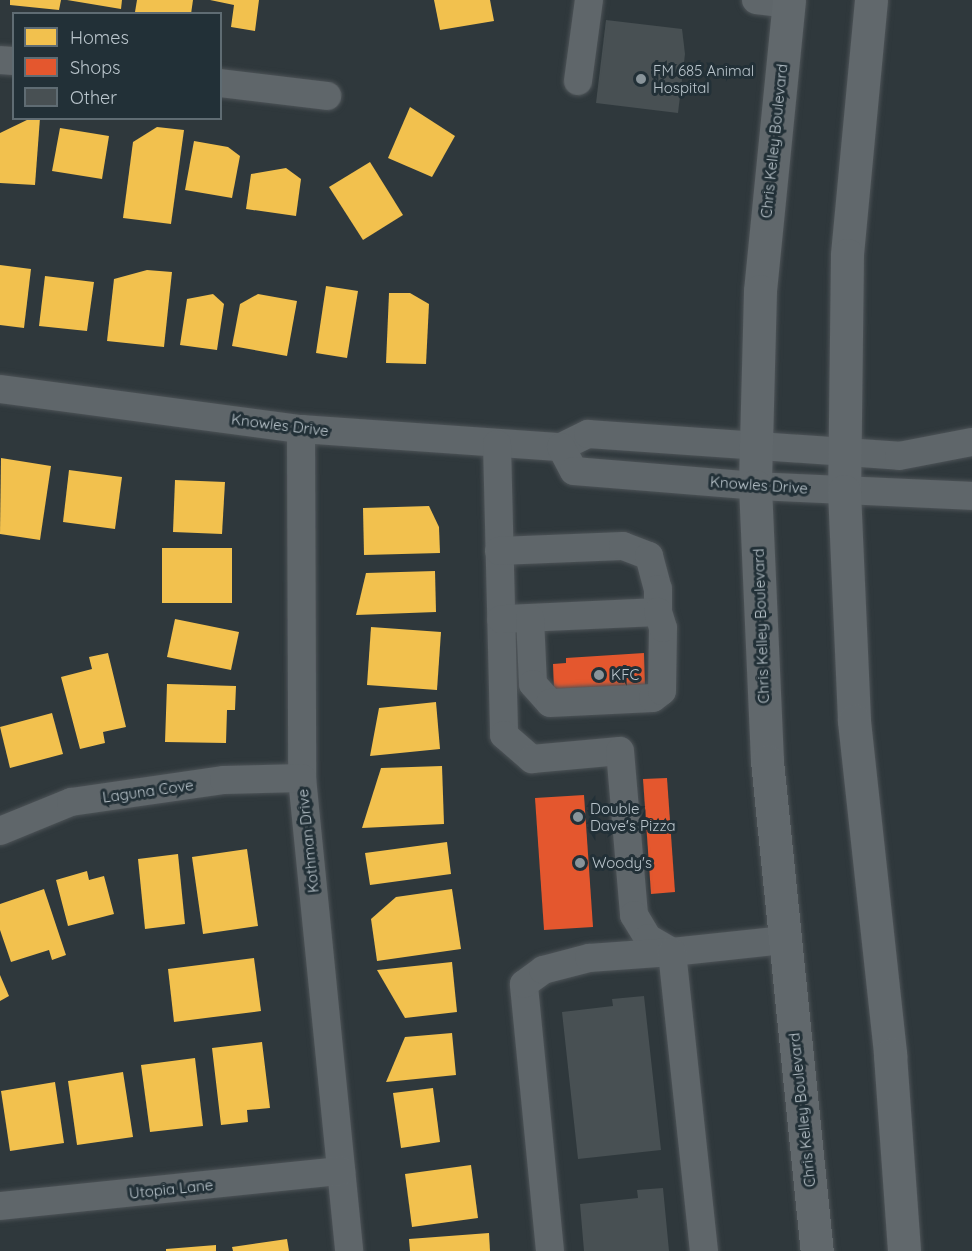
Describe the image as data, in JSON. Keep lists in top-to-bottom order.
{
  "streets": {
    "main road": ["Chris Kelley Boulevard"],
    "street": [
      "Knowles Drive",
      "Laguna Cove",
      "Kothman Drive",
      "Utopia Lane"
    ]
  },
  "crossings": [
    ["Chris Kelley Boulevard", "Knowles Drive"],
    ["Knowles Drive", "Kothman Drive"],
    ["Laguna Cove", "Kothman Drive"],
    ["Kothman Drive", "Utopia Lane"]
  ],
  "places": [
    "FM 685 Animal Hospital",
    "KFC",
    "Double Dave's Pizza",
    "Woody's"
  ],
  "legend": ["Homes", "Shops", "Other"]
}
